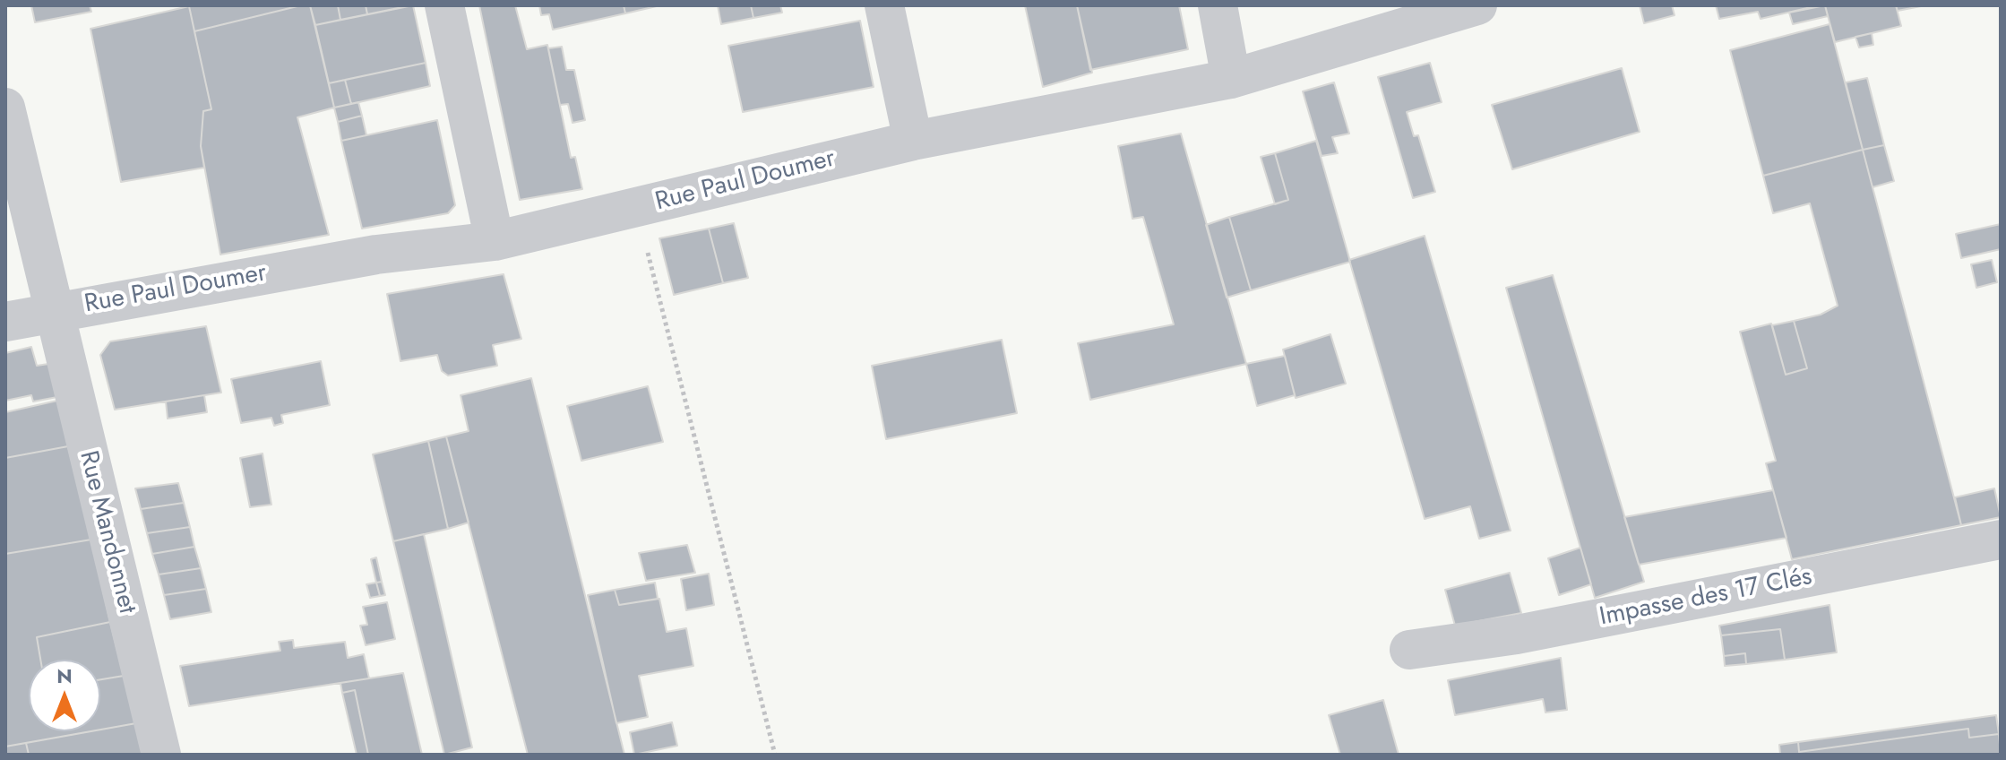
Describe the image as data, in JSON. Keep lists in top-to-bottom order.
{
  "streets": {
    "street": ["Rue Paul Doumer", "Rue Mandonnet", "Impasse des 17 Clés"]
  },
  "crossings": [
    ["Rue Paul Doumer", "Rue Mandonnet"]
  ],
  "north": "top"
}
